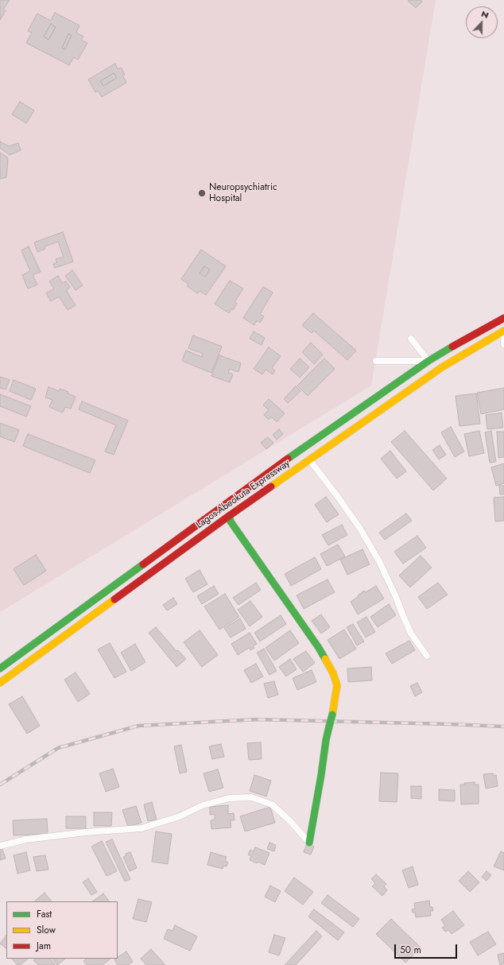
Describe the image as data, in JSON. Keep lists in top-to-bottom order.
{
  "streets": {
    "main road": ["Lagos-Abeokuta Expressway"]
  },
  "places": ["Neuropsychiatric Hospital"],
  "legend": ["Fast", "Slow", "Jam"],
  "scale_bar": "50 m",
  "north": "top"
}
